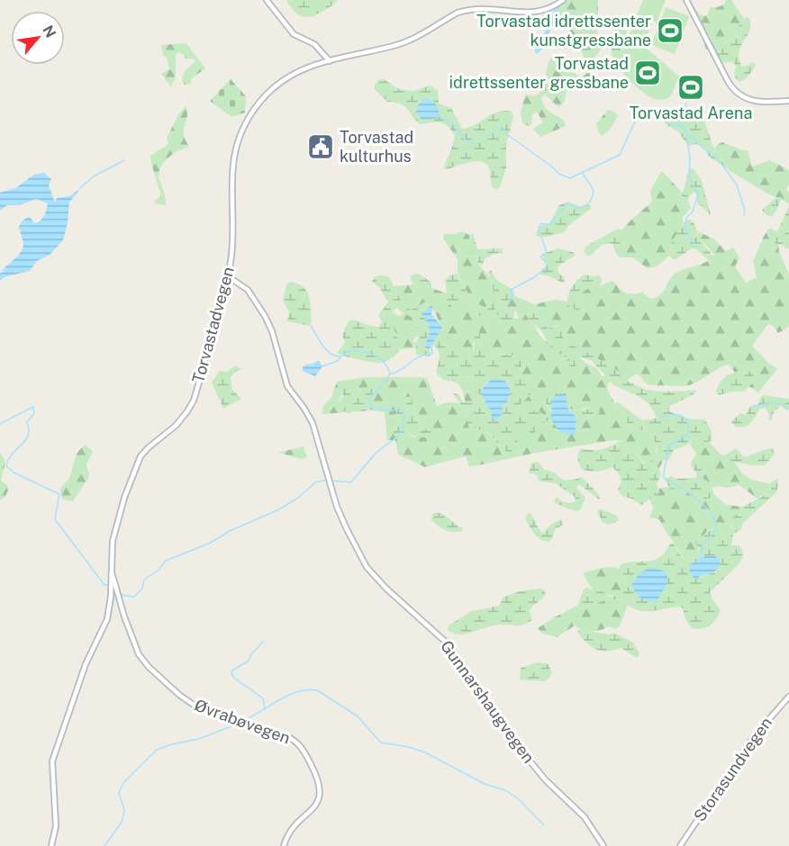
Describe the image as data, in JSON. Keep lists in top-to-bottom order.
{
  "streets": {
    "main road": [
      "Torvastadvegen",
      "Gunnarshaugvegen",
      "Øvrabøvegen",
      "Storasundvegen"
    ]
  },
  "crossings": [
    ["Torvastadvegen", "Gunnarshaugvegen"],
    ["Torvastadvegen", "Øvrabøvegen"]
  ],
  "places": {
    "sports": ["Torvastad idrettssenter kunstgressbane", "Torvastad idrettssenter gressbane", "Torvastad Arena"],
    "public building": ["Torvastad kulturhus"]
  },
  "north": "top right"
}
